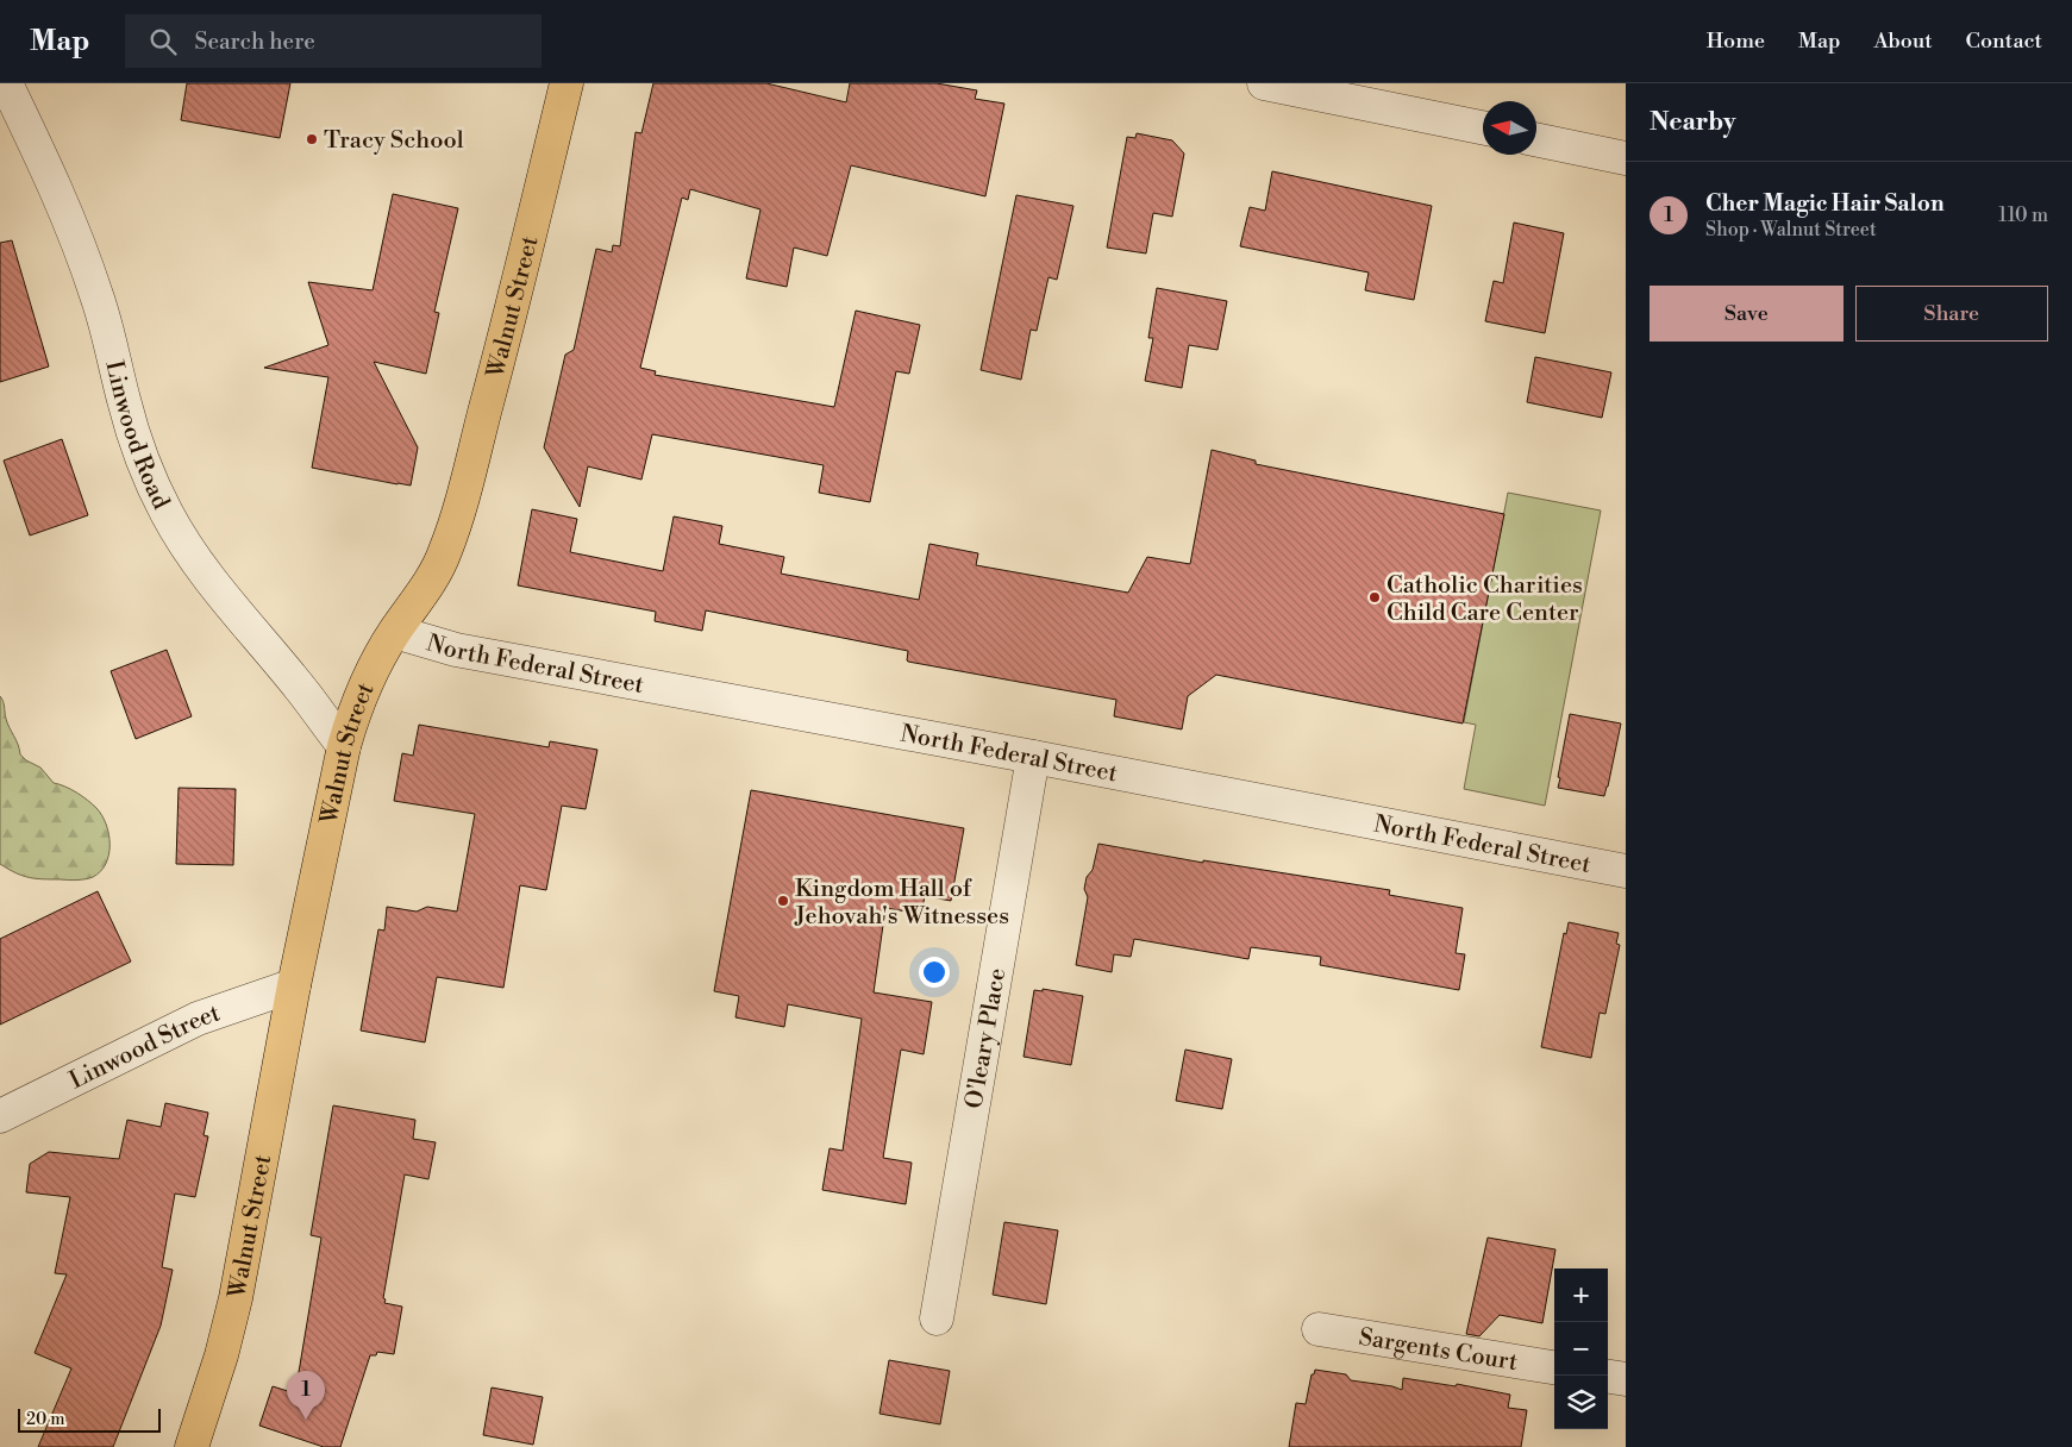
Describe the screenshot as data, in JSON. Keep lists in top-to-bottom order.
{
  "streets": {
    "main road": ["Walnut Street"],
    "street": [
      "Linwood Road",
      "North Federal Street",
      "O'leary Place",
      "Linwood Street",
      "Sargents Court"
    ]
  },
  "crossings": [
    ["Walnut Street", "Linwood Road"],
    ["Walnut Street", "North Federal Street"],
    ["Walnut Street", "Linwood Street"],
    ["North Federal Street", "O'leary Place"]
  ],
  "places": ["Tracy School", "Catholic Charities Child Care Center", "Kingdom Hall of Jehovah's Witnesses"],
  "scale_bar": "20 m",
  "north": "left",
  "page": {
    "header": "Map",
    "search": "Search here",
    "nav": [
      "Home",
      "Map",
      "About",
      "Contact"
    ],
    "heading": "Nearby",
    "list": [
      {
        "mark": "1",
        "name": "Cher Magic Hair Salon",
        "note": "Shop · Walnut Street",
        "value": "110 m"
      }
    ],
    "buttons": ["Save", "Share"],
    "map_buttons": ["+", "−"],
    "pins": "1",
    "scale": "20 m"
  }
}
